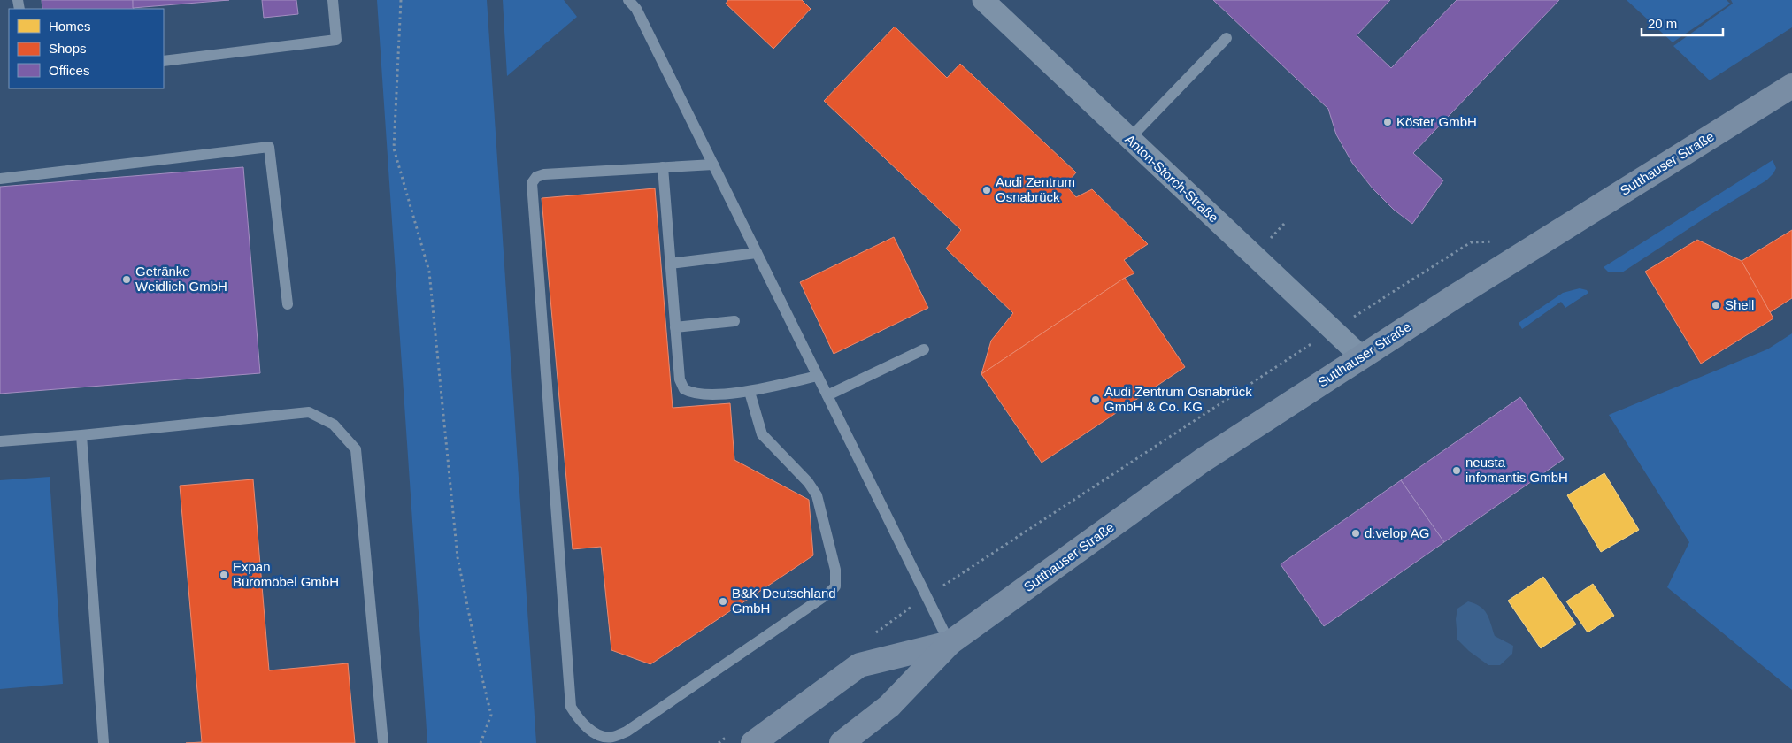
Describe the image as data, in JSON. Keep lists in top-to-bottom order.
{
  "streets": {
    "street": ["Sutthauser Straße", "Anton-Storch-Straße"]
  },
  "crossings": [
    ["Sutthauser Straße", "Anton-Storch-Straße"]
  ],
  "places": [
    "Köster GmbH",
    "Audi Zentrum Osnabrück",
    "Getränke Weidlich GmbH",
    "Shell",
    "Audi Zentrum Osnabrück GmbH & Co. KG",
    "neusta infomantis GmbH",
    "d.velop AG",
    "Expan Büromöbel GmbH",
    "B&K Deutschland GmbH"
  ],
  "legend": ["Homes", "Shops", "Offices"],
  "scale_bar": "20 m"
}
